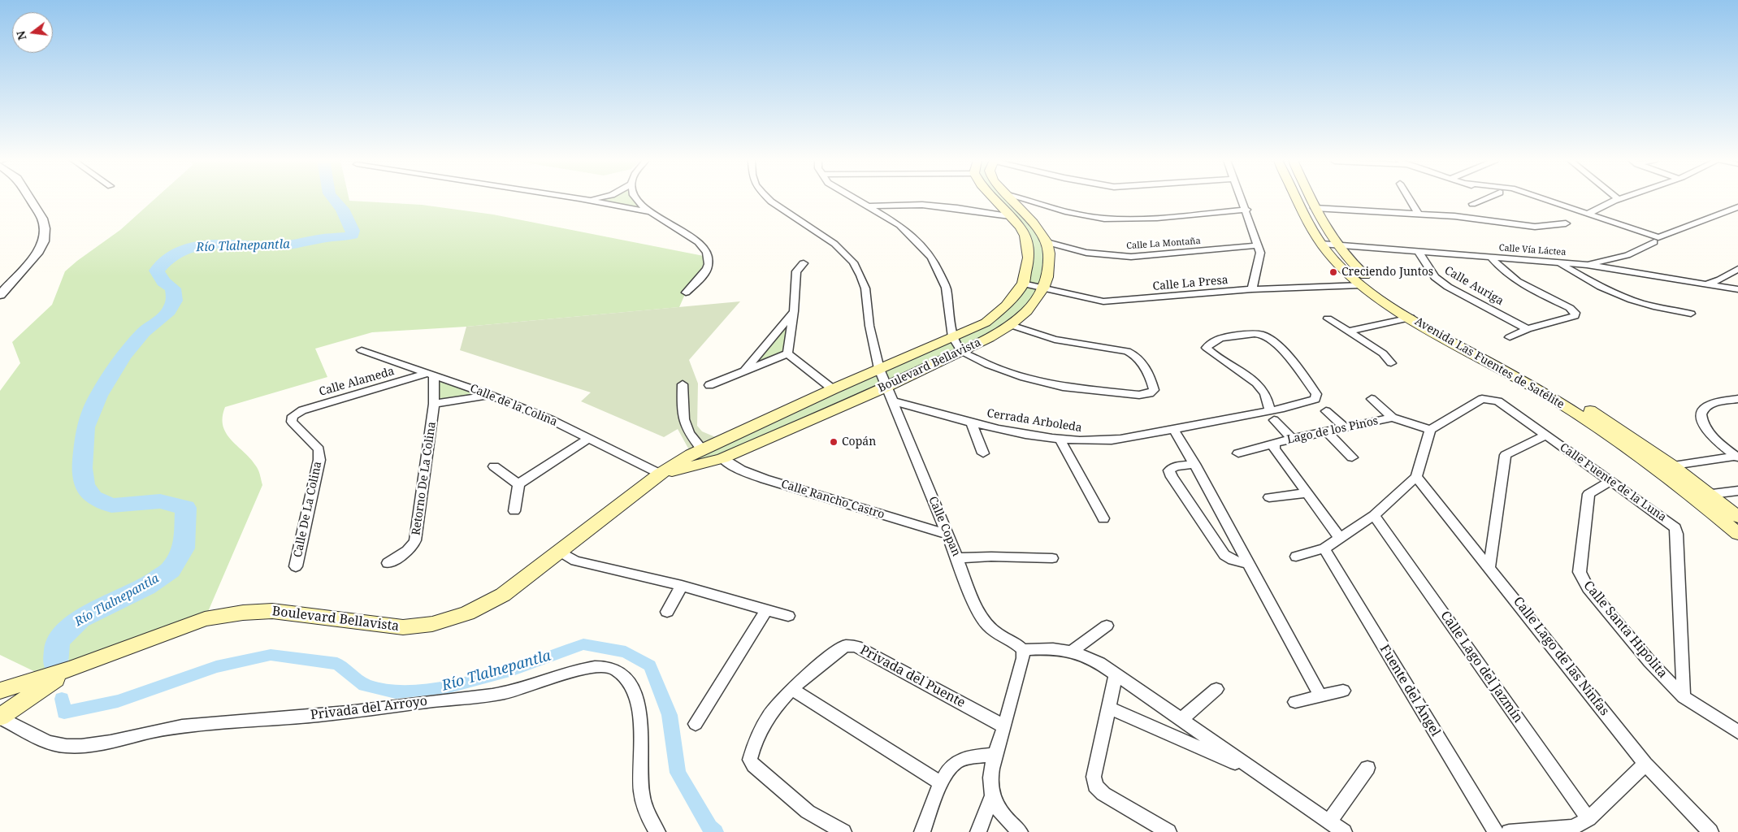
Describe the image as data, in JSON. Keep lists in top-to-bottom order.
{
  "streets": {
    "main road": ["Avenida Las Fuentes de Satélite", "Boulevard Bellavista"],
    "street": [
      "Calle La Montaña",
      "Calle Vía Láctea",
      "Calle La Presa",
      "Calle Auriga",
      "Calle Alameda",
      "Calle de la Colina",
      "Cerrada Arboleda",
      "Lago de los Pinos",
      "Retorno De La Colina",
      "Calle Fuente de la Luna",
      "Calle Rancho Castro",
      "Calle De La Colina",
      "Calle Copan",
      "Calle Santa Hipolita",
      "Calle Lago de las Ninfas",
      "Calle Lago del Jazmín",
      "Privada del Puente",
      "Fuente del Ángel",
      "Privada del Arroyo"
    ]
  },
  "crossings": [
    ["Calle La Montaña", "Boulevard Bellavista"],
    ["Calle Vía Láctea", "Calle Auriga"],
    ["Calle Vía Láctea", "Avenida Las Fuentes de Satélite"],
    ["Calle La Presa", "Avenida Las Fuentes de Satélite"],
    ["Calle La Presa", "Boulevard Bellavista"],
    ["Boulevard Bellavista", "Calle de la Colina"],
    ["Boulevard Bellavista", "Calle Rancho Castro"],
    ["Boulevard Bellavista", "Calle Copan"],
    ["Boulevard Bellavista", "Privada del Arroyo"],
    ["Calle Alameda", "Calle de la Colina"],
    ["Calle Alameda", "Retorno De La Colina"],
    ["Calle Alameda", "Calle De La Colina"],
    ["Calle de la Colina", "Retorno De La Colina"],
    ["Cerrada Arboleda", "Calle Copan"],
    ["Lago de los Pinos", "Calle Fuente de la Luna"],
    ["Calle Fuente de la Luna", "Calle Santa Hipolita"],
    ["Calle Rancho Castro", "Calle Copan"]
  ],
  "water": ["Río Tlalnepantla"],
  "places": ["Creciendo Juntos", "Copán"],
  "north": "left"
}
